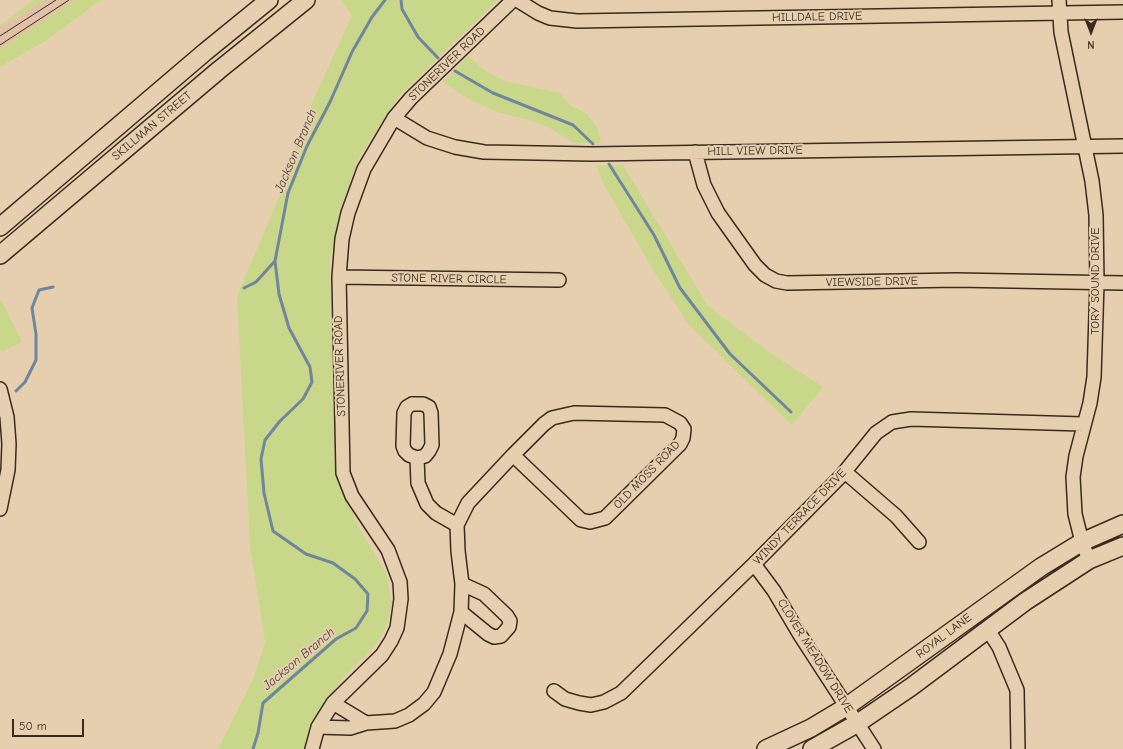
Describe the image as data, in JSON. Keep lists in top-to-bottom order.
{
  "streets": {
    "main road": ["SKILLMAN STREET", "ROYAL LANE"],
    "street": [
      "HILLDALE DRIVE",
      "STONERIVER ROAD",
      "HILL VIEW DRIVE",
      "STONE RIVER CIRCLE",
      "TORY SOUND DRIVE",
      "VIEWSIDE DRIVE",
      "OLD MOSS ROAD",
      "WINDY TERRACE DRIVE",
      "CLOVER MEADOW DRIVE"
    ]
  },
  "crossings": [
    ["HILLDALE DRIVE", "TORY SOUND DRIVE"],
    ["STONERIVER ROAD", "HILL VIEW DRIVE"],
    ["STONERIVER ROAD", "STONE RIVER CIRCLE"],
    ["STONERIVER ROAD", "OLD MOSS ROAD"],
    ["HILL VIEW DRIVE", "TORY SOUND DRIVE"],
    ["HILL VIEW DRIVE", "VIEWSIDE DRIVE"],
    ["TORY SOUND DRIVE", "VIEWSIDE DRIVE"],
    ["TORY SOUND DRIVE", "WINDY TERRACE DRIVE"],
    ["TORY SOUND DRIVE", "ROYAL LANE"],
    ["WINDY TERRACE DRIVE", "CLOVER MEADOW DRIVE"],
    ["ROYAL LANE", "CLOVER MEADOW DRIVE"]
  ],
  "water": ["Jackson Branch"],
  "scale_bar": "50 m",
  "north": "bottom"
}
